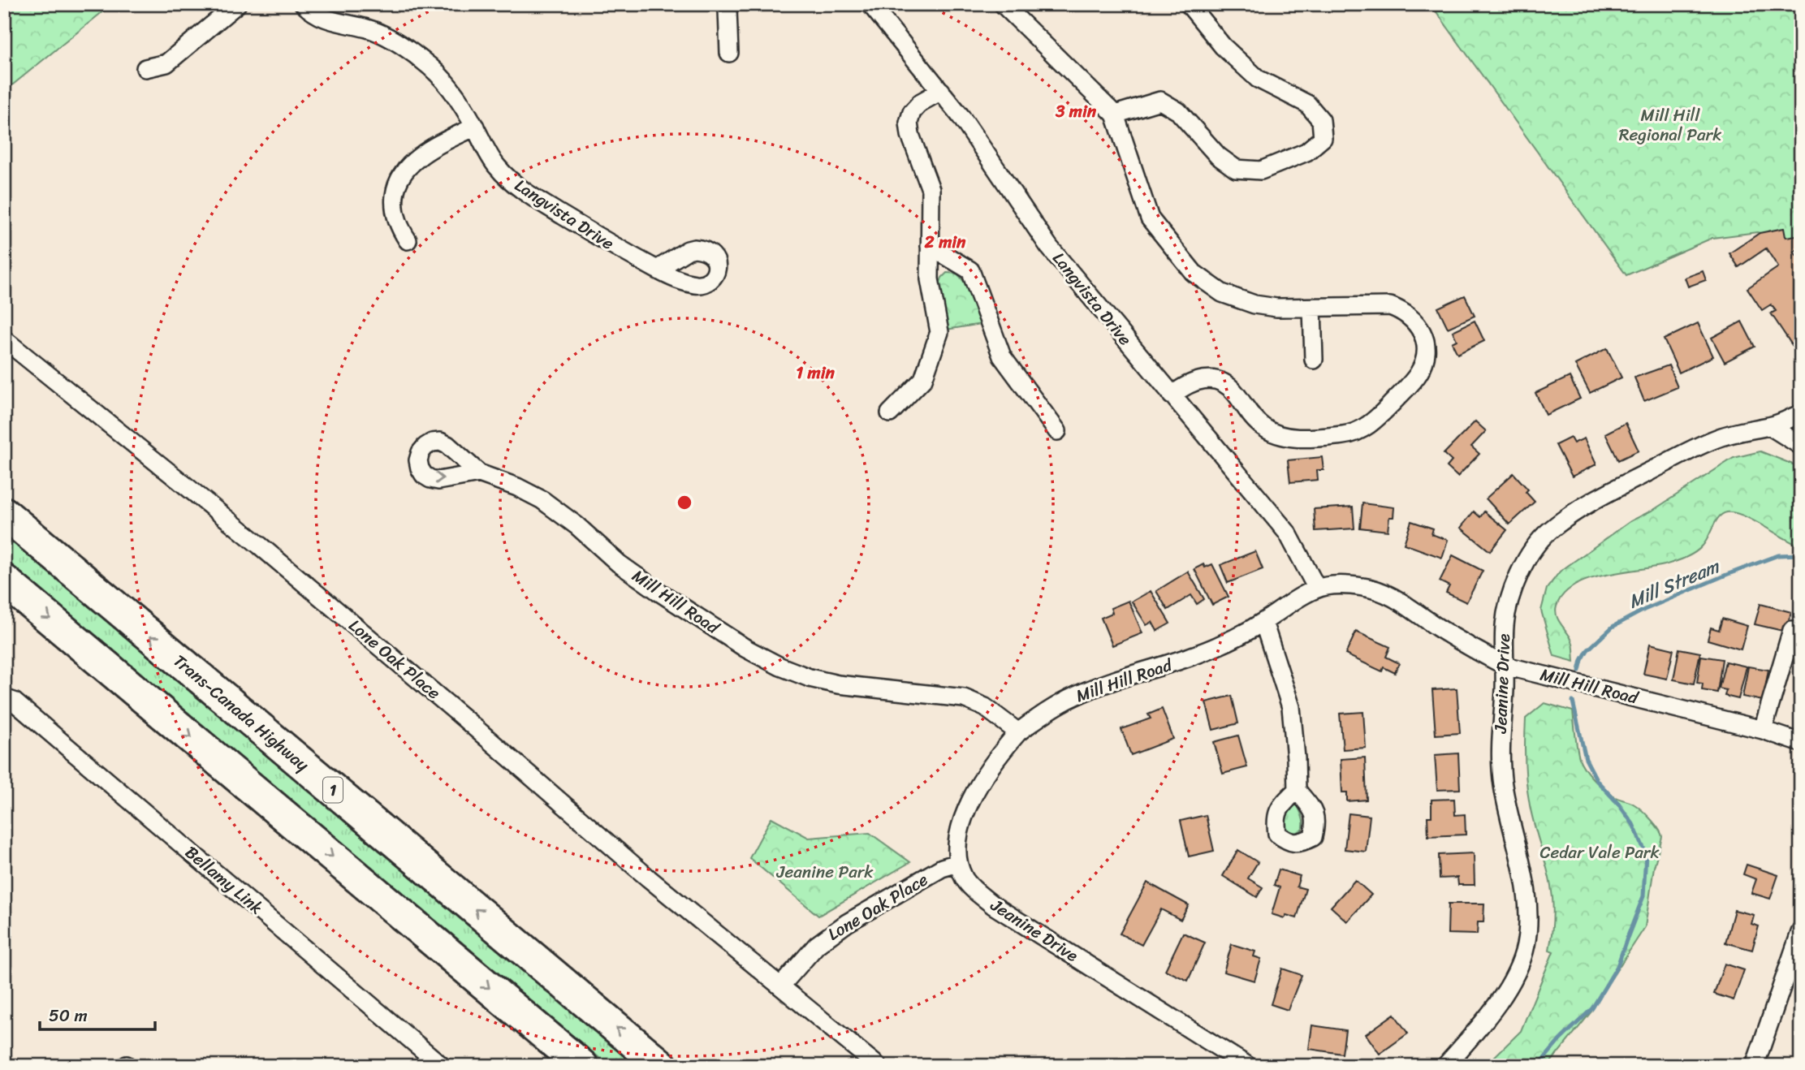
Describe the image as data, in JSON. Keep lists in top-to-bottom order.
{
  "streets": {
    "highway": ["Trans-Canada Highway", "1"],
    "street": [
      "Langvista Drive",
      "Mill Hill Road",
      "Lone Oak Place",
      "Jeanine Drive",
      "Bellamy Link"
    ]
  },
  "crossings": [
    ["Langvista Drive", "Mill Hill Road"],
    ["Mill Hill Road", "Jeanine Drive"],
    ["Lone Oak Place", "Jeanine Drive"]
  ],
  "water": ["Mill Stream"],
  "parks": ["Mill Hill Regional Park", "Cedar Vale Park", "Jeanine Park"],
  "scale_bar": "50 m",
  "rings": ["3 min", "2 min", "1 min"]
}
